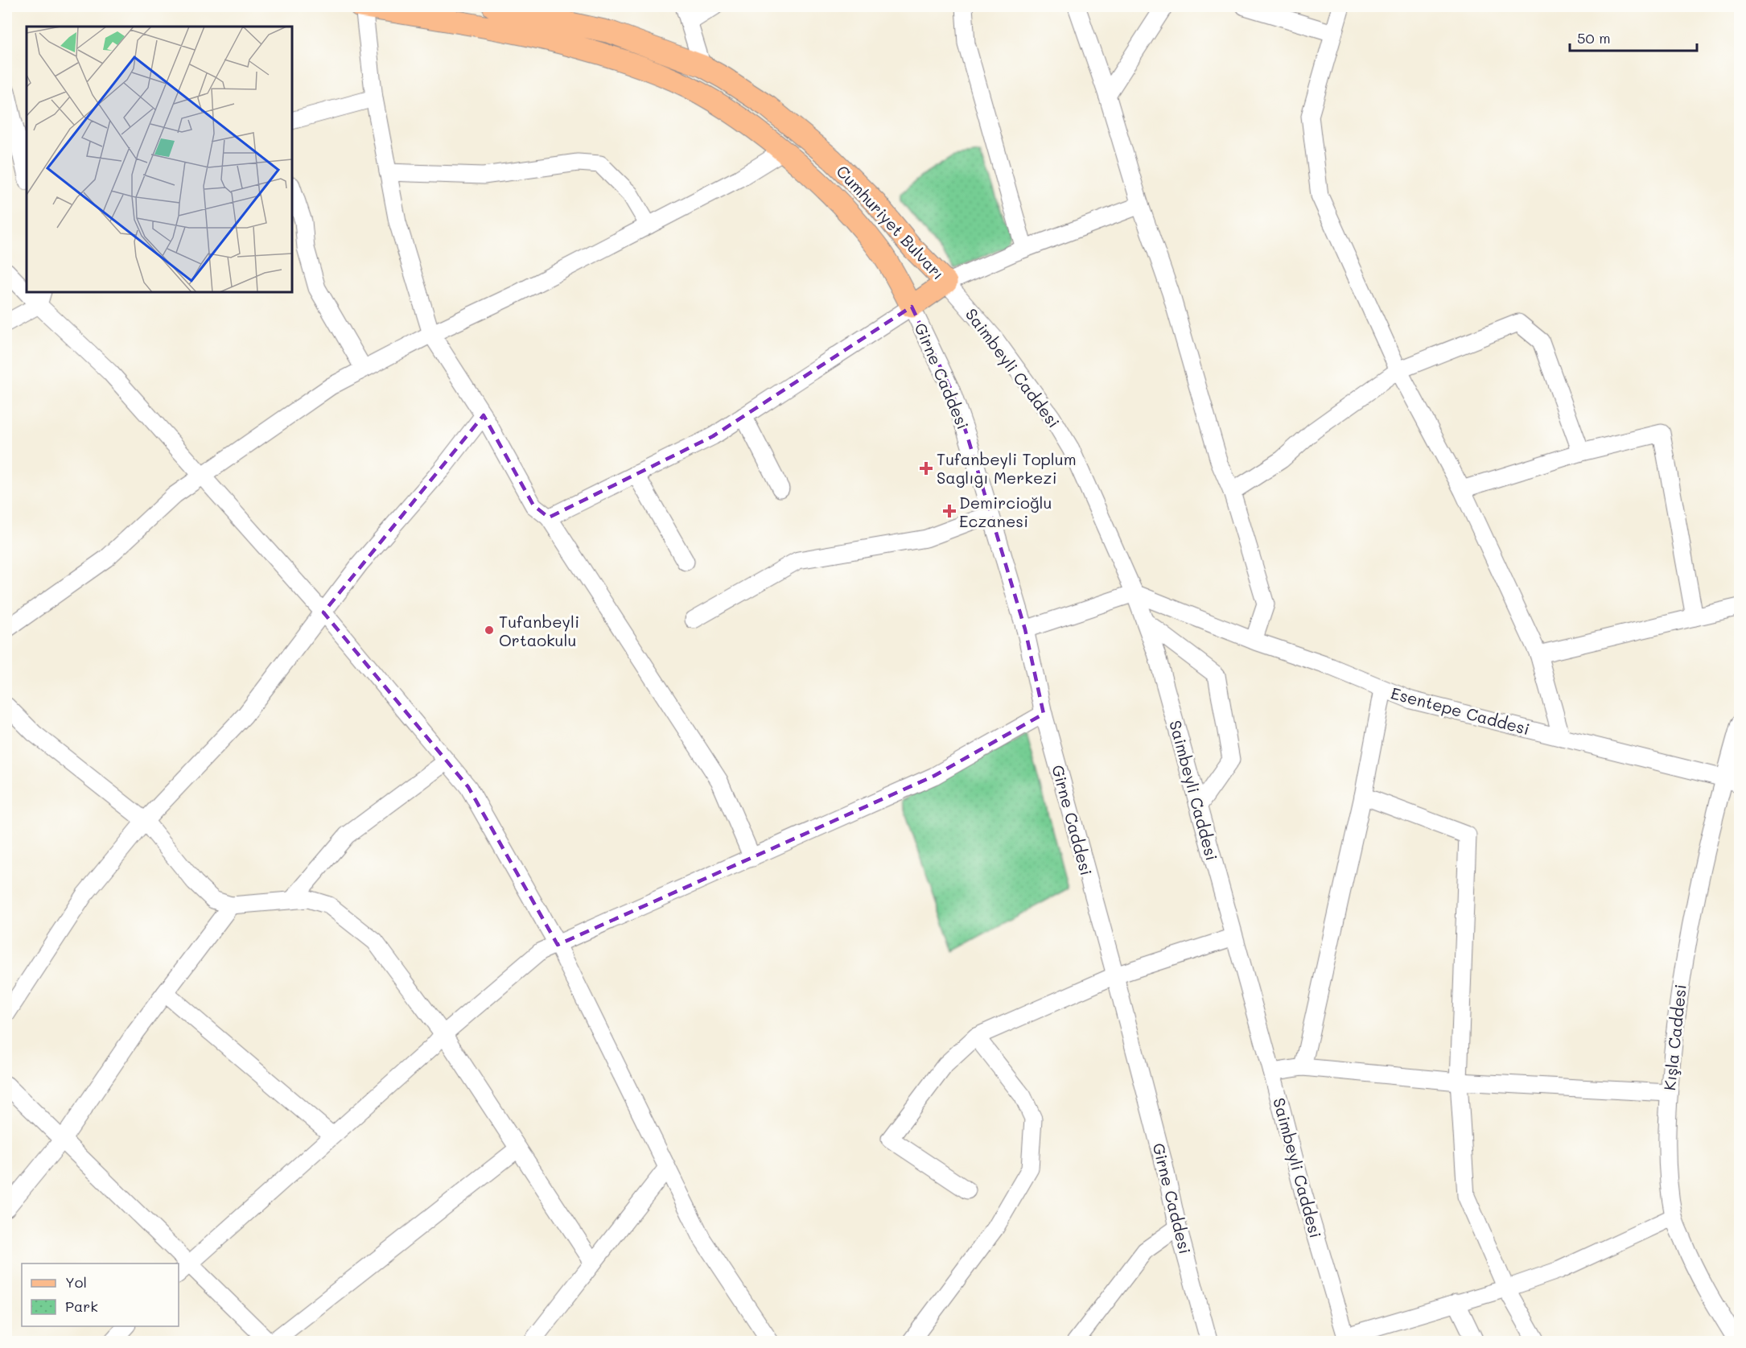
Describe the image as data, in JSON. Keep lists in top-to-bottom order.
{
  "streets": {
    "main road": ["Cumhuriyet Bulvarı"],
    "street": [
      "Saimbeyli Caddesi",
      "Girne Caddesi",
      "Esentepe Caddesi",
      "Kışla Caddesi"
    ]
  },
  "crossings": [
    ["Cumhuriyet Bulvarı", "Saimbeyli Caddesi"],
    ["Cumhuriyet Bulvarı", "Girne Caddesi"],
    ["Saimbeyli Caddesi", "Esentepe Caddesi"],
    ["Esentepe Caddesi", "Kışla Caddesi"]
  ],
  "places": {
    "health": ["Tufanbeyli Toplum Saglıgı Merkezi", "Demircioğlu Eczanesi"],
    "other": ["Tufanbeyli Ortaokulu"]
  },
  "legend": ["Yol", "Park"],
  "scale_bar": "50 m"
}
